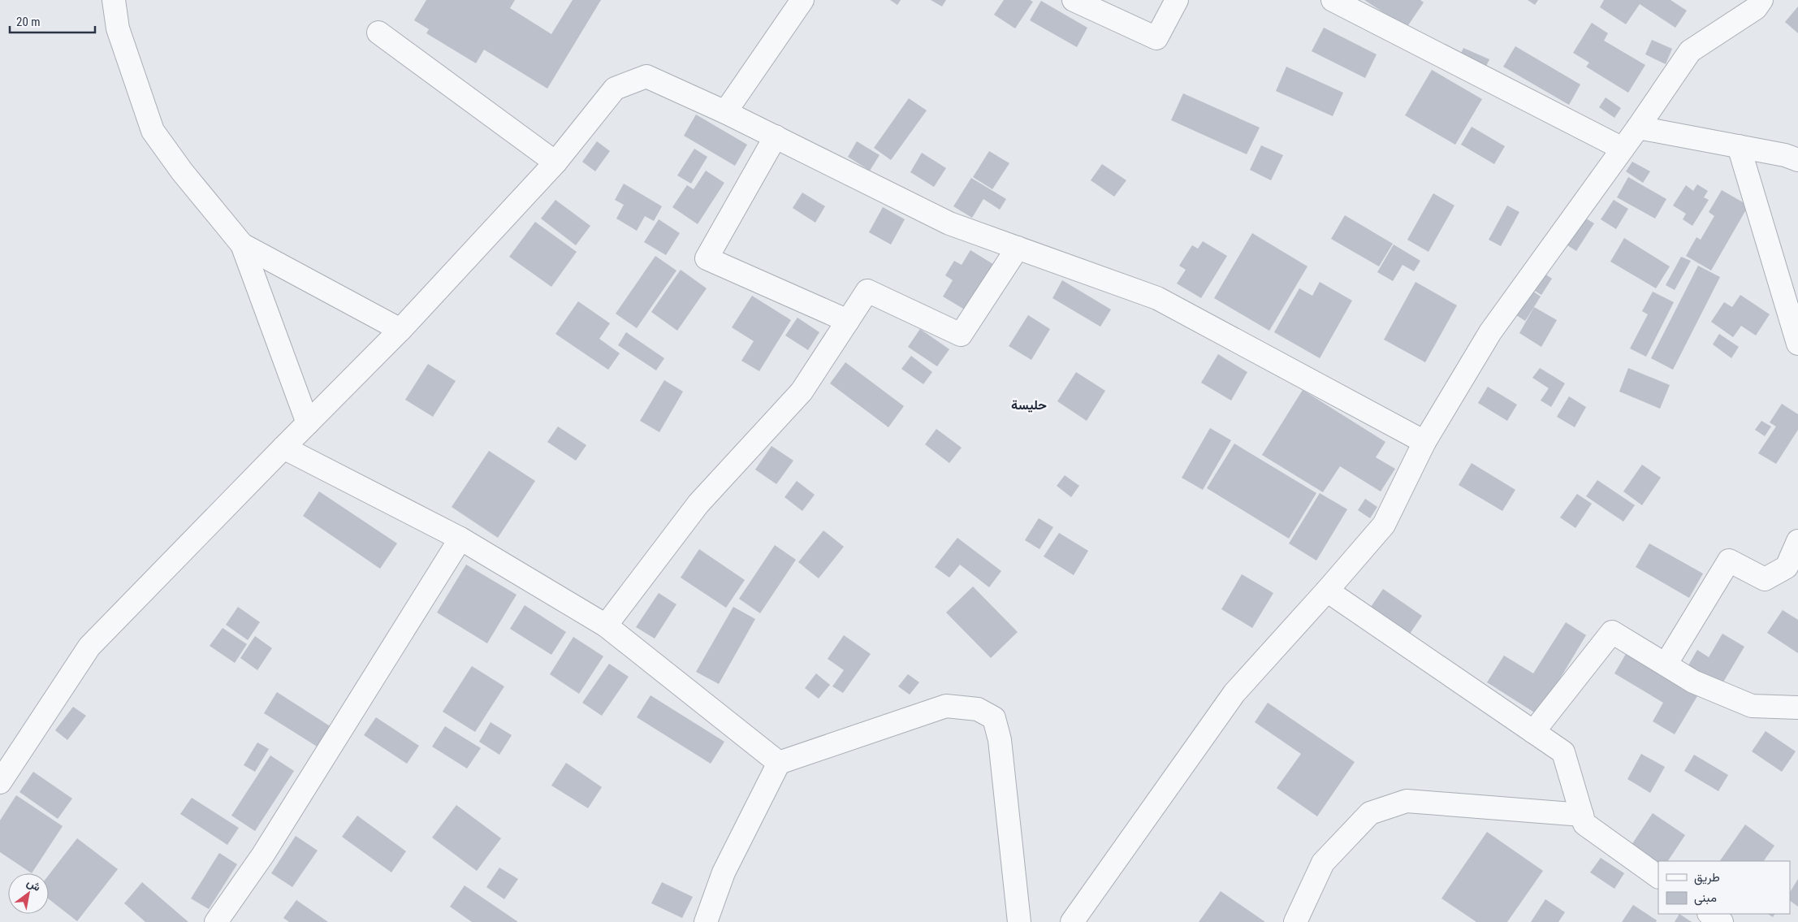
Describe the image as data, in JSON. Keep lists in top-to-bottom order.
{
  "districts": ["حليسة"],
  "legend": ["طريق", "مبنى"],
  "scale_bar": "20 m",
  "north": "top right"
}
